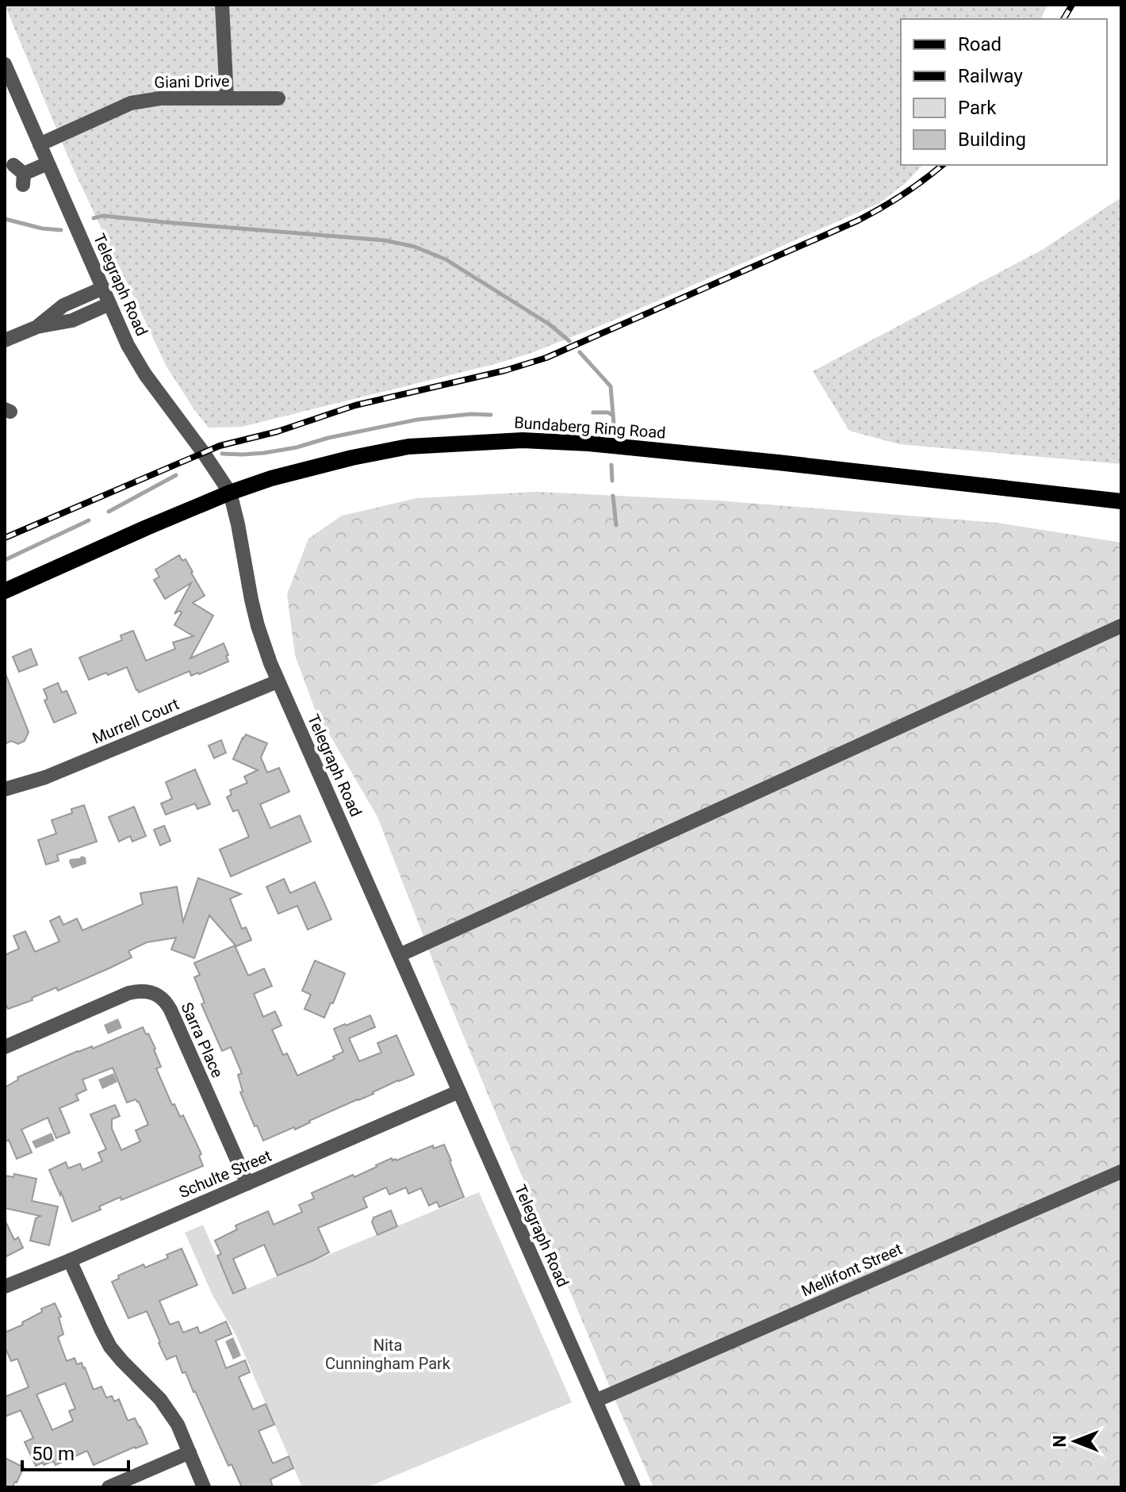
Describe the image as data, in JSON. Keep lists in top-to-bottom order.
{
  "streets": {
    "main road": ["Bundaberg Ring Road"],
    "street": [
      "Giani Drive",
      "Telegraph Road",
      "Murrell Court",
      "Sarra Place",
      "Schulte Street",
      "Mellifont Street"
    ]
  },
  "crossings": [
    ["Giani Drive", "Telegraph Road"],
    ["Telegraph Road", "Bundaberg Ring Road"],
    ["Telegraph Road", "Murrell Court"],
    ["Telegraph Road", "Schulte Street"],
    ["Telegraph Road", "Mellifont Street"],
    ["Sarra Place", "Schulte Street"]
  ],
  "parks": ["Nita Cunningham Park"],
  "legend": [
    "Road",
    "Railway",
    "Park",
    "Building"
  ],
  "scale_bar": "50 m",
  "north": "left"
}
